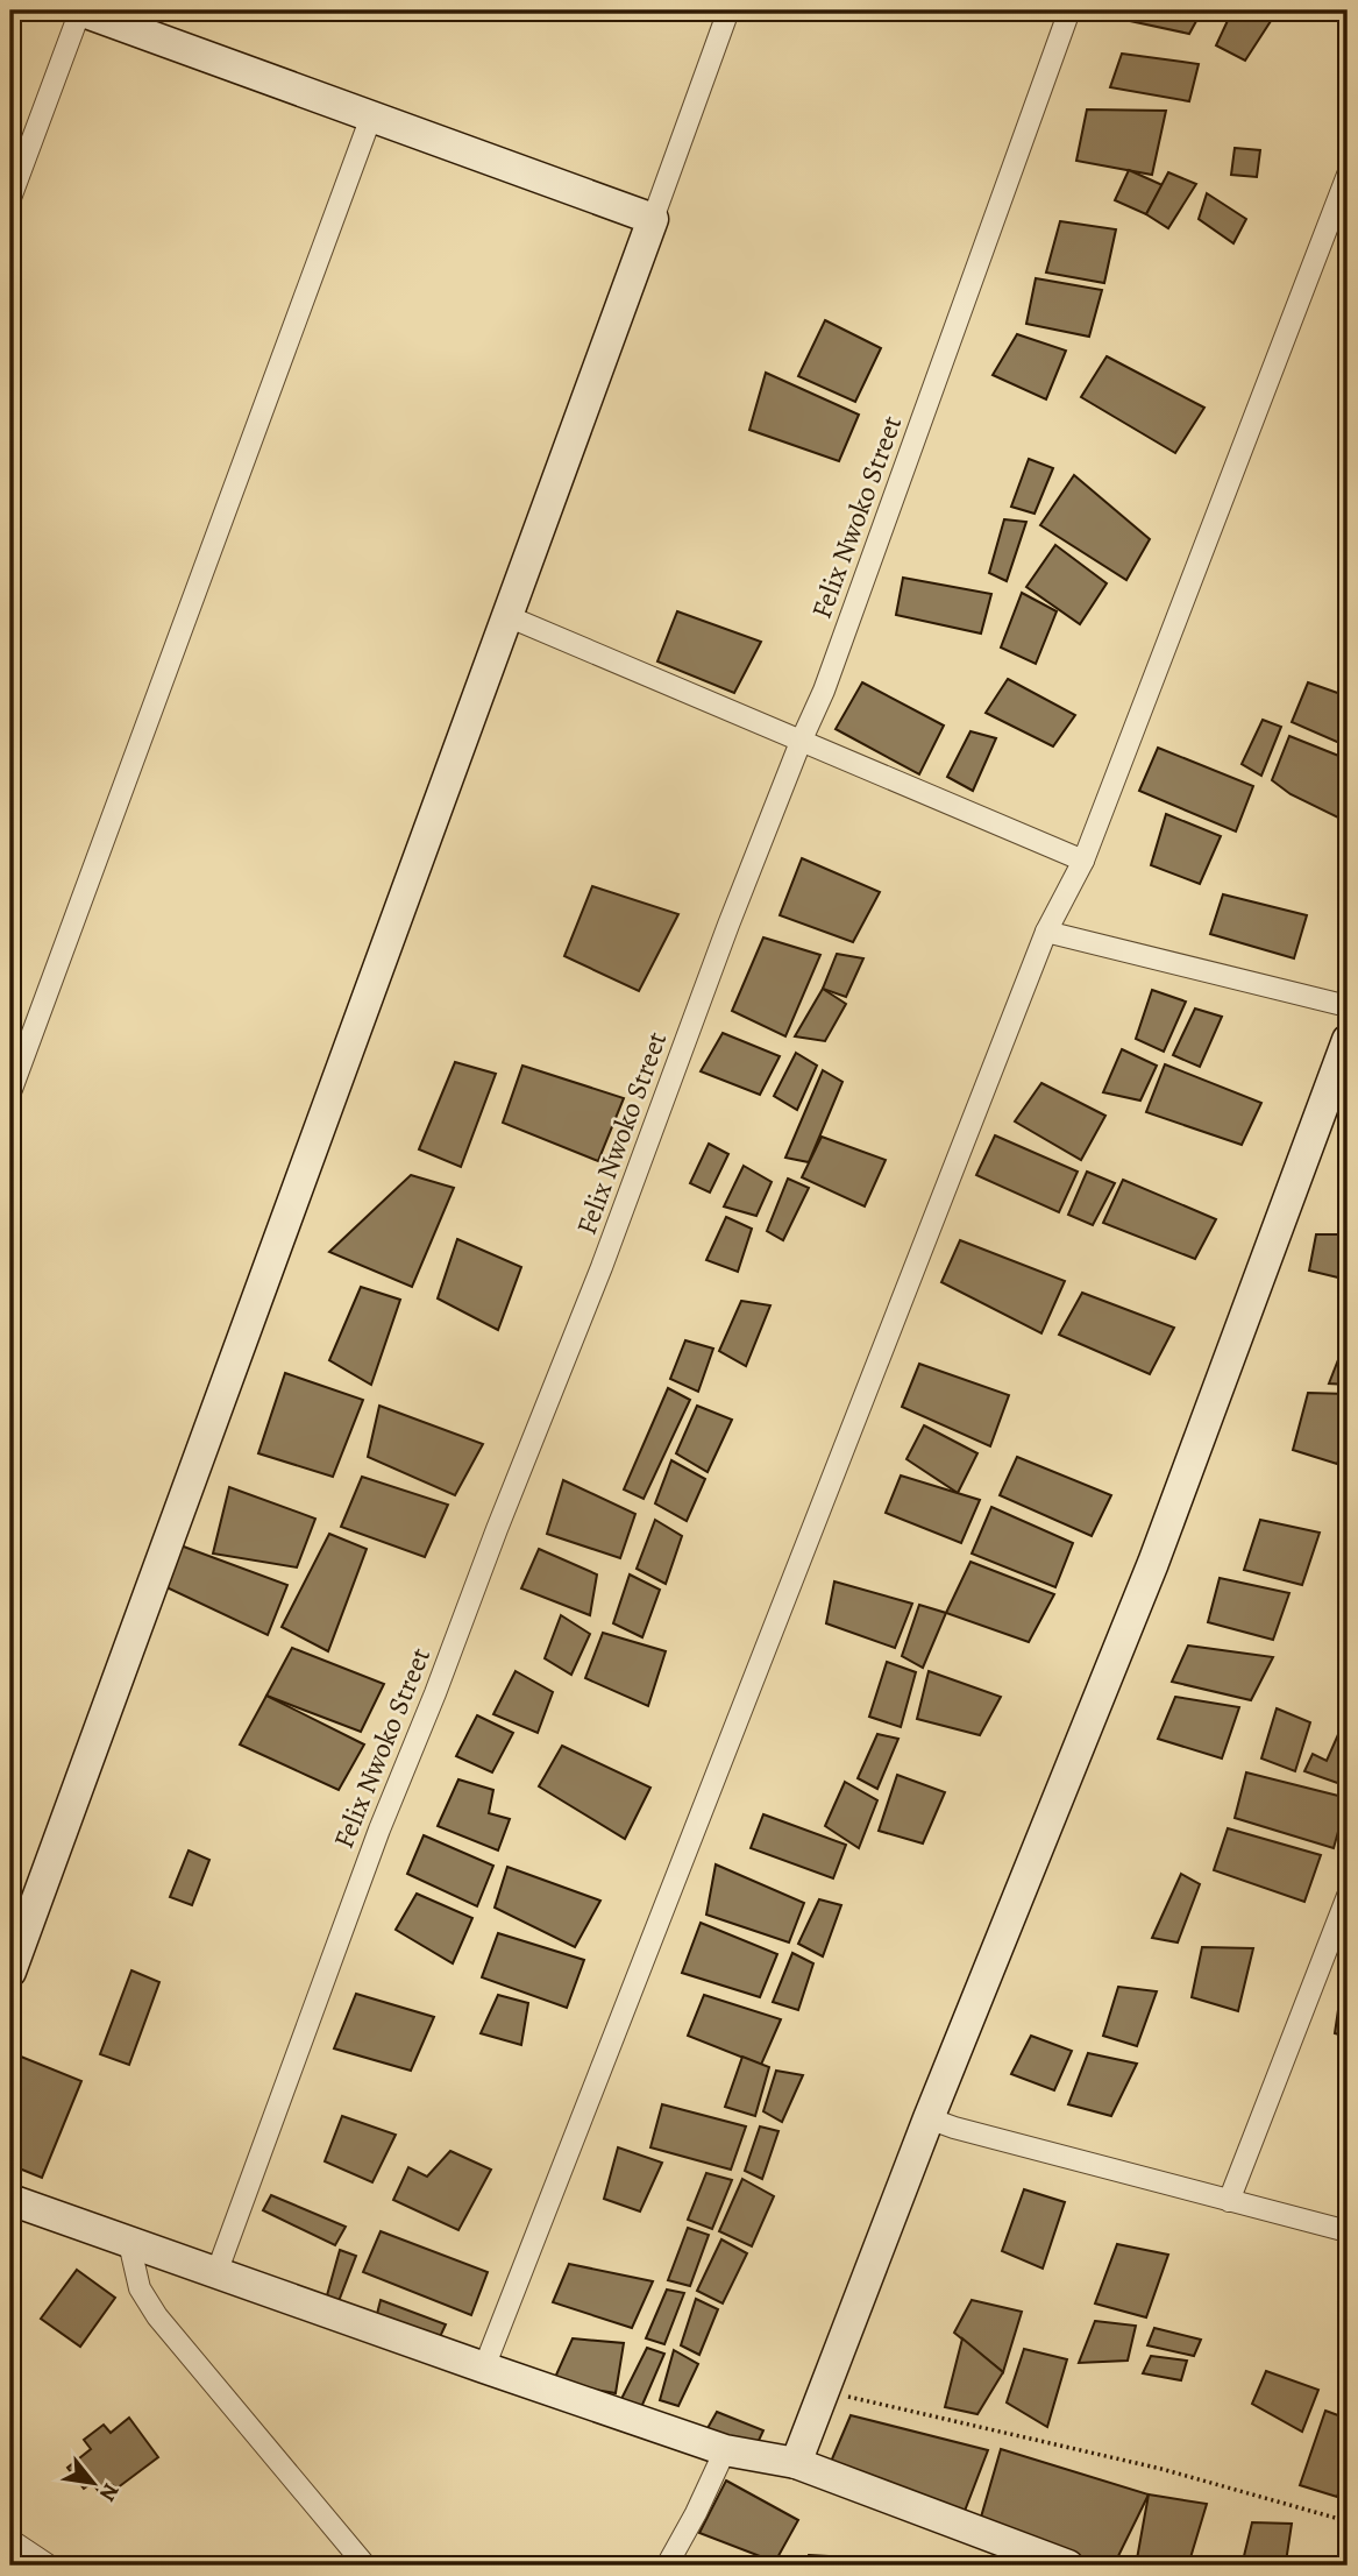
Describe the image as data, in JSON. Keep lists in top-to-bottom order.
{
  "streets": {
    "street": ["Felix Nwoko Street"]
  },
  "north": "bottom right"
}
